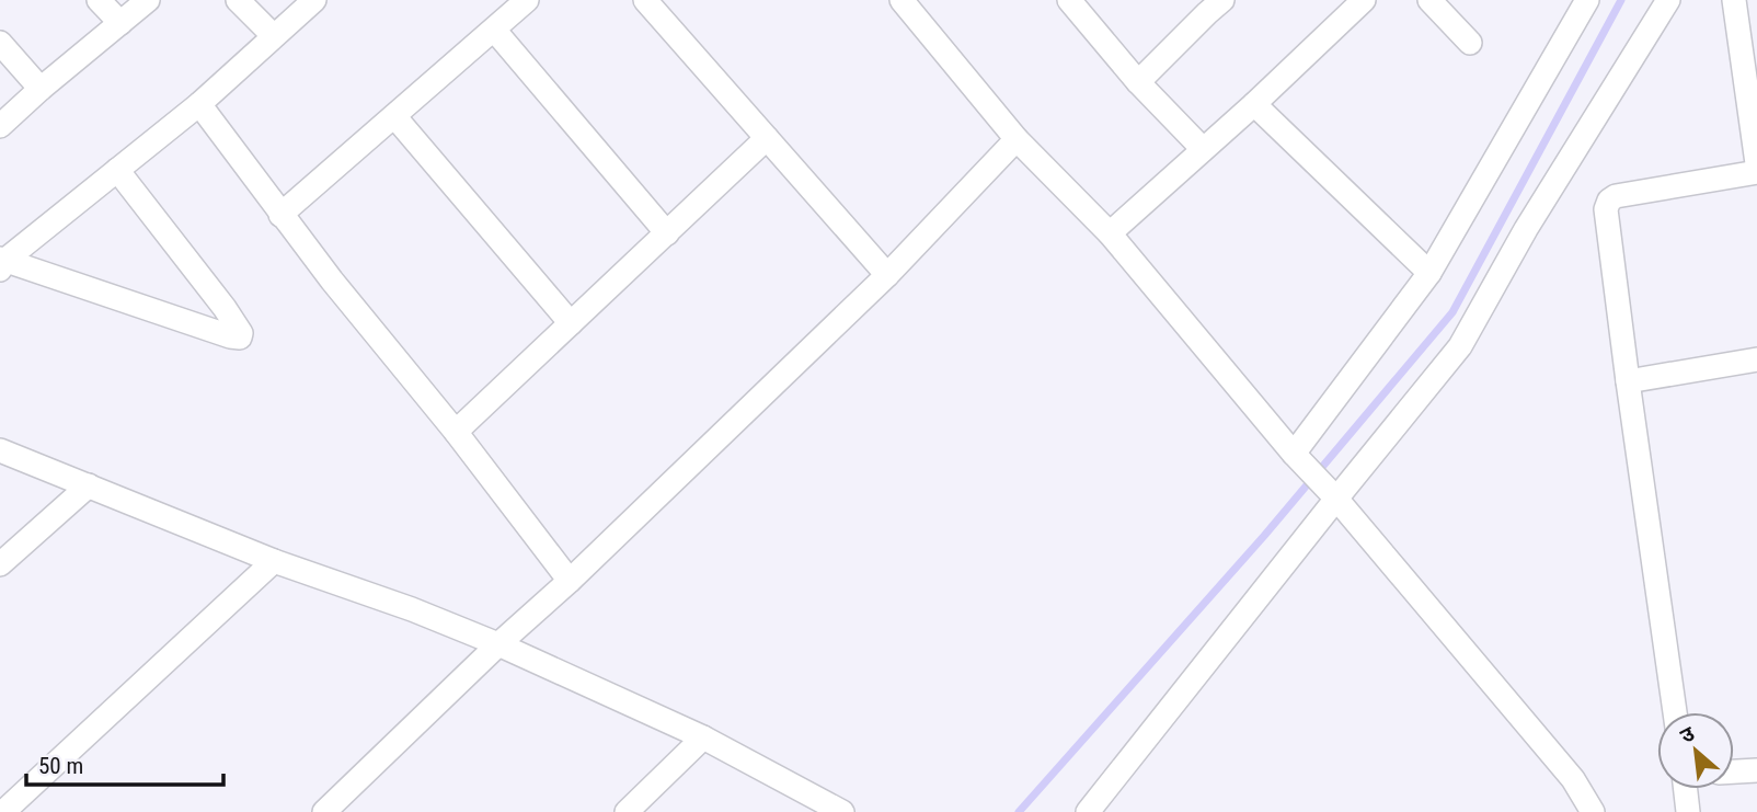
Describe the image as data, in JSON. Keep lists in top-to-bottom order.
{
  "scale_bar": "50 m",
  "north": "top left"
}
